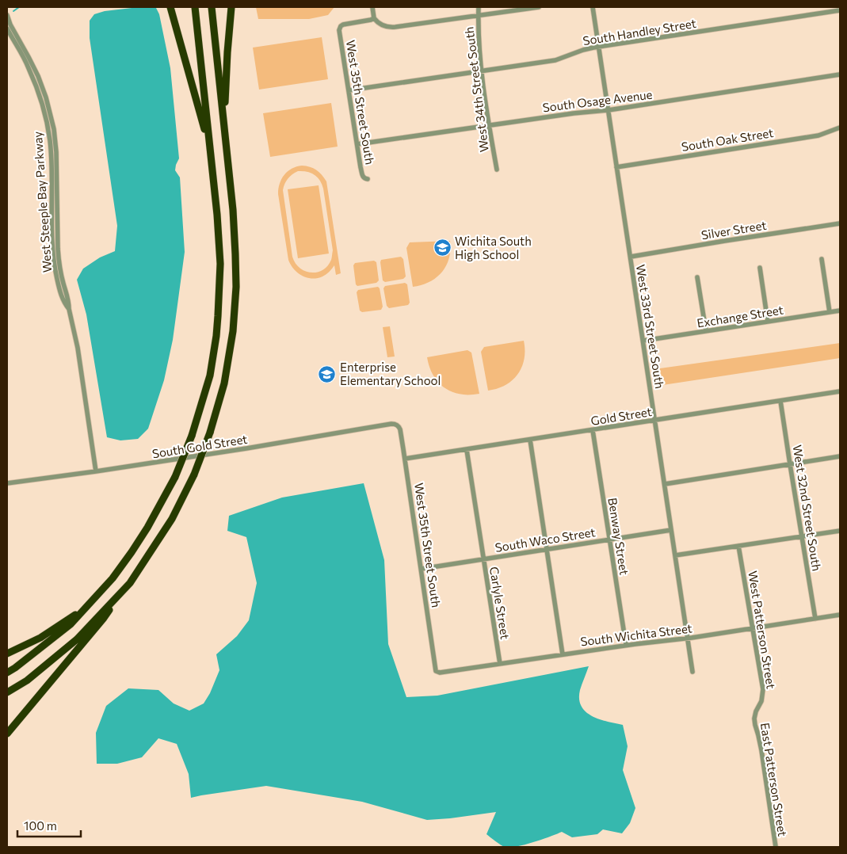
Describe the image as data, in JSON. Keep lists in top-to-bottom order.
{
  "streets": {
    "street": [
      "South Handley Street",
      "West 34th Street South",
      "South Osage Avenue",
      "West 35th Street South",
      "South Oak Street",
      "West Steeple Bay Parkway",
      "Silver Street",
      "Exchange Street",
      "West 33rd Street South",
      "Gold Street",
      "South Gold Street",
      "West 32nd Street South",
      "Benway Street",
      "South Waco Street",
      "Carlyle Street",
      "West Patterson Street",
      "South Wichita Street",
      "East Patterson Street"
    ]
  },
  "crossings": [
    ["South Handley Street", "West 34th Street South"],
    ["South Handley Street", "West 35th Street South"],
    ["South Handley Street", "West 33rd Street South"],
    ["West 34th Street South", "South Osage Avenue"],
    ["South Osage Avenue", "West 35th Street South"],
    ["South Osage Avenue", "West 33rd Street South"],
    ["West 35th Street South", "Gold Street"],
    ["West 35th Street South", "South Gold Street"],
    ["West 35th Street South", "South Waco Street"],
    ["West 35th Street South", "South Wichita Street"],
    ["South Oak Street", "West 33rd Street South"],
    ["West Steeple Bay Parkway", "South Gold Street"],
    ["Silver Street", "West 33rd Street South"],
    ["Exchange Street", "West 33rd Street South"],
    ["West 33rd Street South", "Gold Street"],
    ["West 33rd Street South", "South Waco Street"],
    ["West 33rd Street South", "South Wichita Street"],
    ["Gold Street", "West 32nd Street South"],
    ["Gold Street", "Benway Street"],
    ["Gold Street", "Carlyle Street"],
    ["West 32nd Street South", "South Wichita Street"],
    ["Benway Street", "South Waco Street"],
    ["Benway Street", "South Wichita Street"],
    ["South Waco Street", "Carlyle Street"],
    ["Carlyle Street", "South Wichita Street"],
    ["West Patterson Street", "South Wichita Street"],
    ["West Patterson Street", "East Patterson Street"]
  ],
  "places": {
    "school or university": ["Wichita South High School", "Enterprise Elementary School"]
  },
  "scale_bar": "100 m"
}
